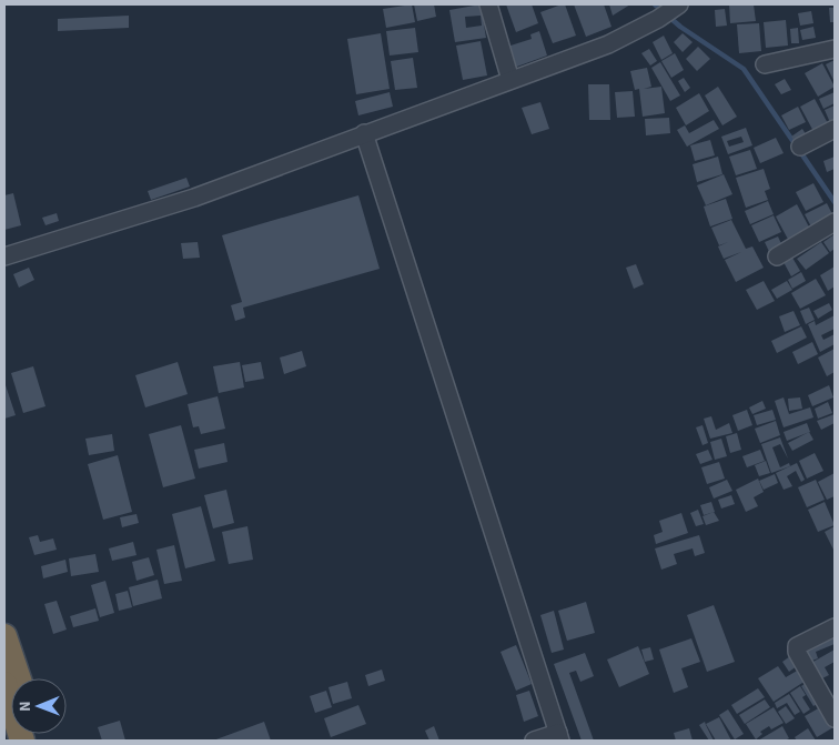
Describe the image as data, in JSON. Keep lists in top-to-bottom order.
{
  "north": "left"
}
